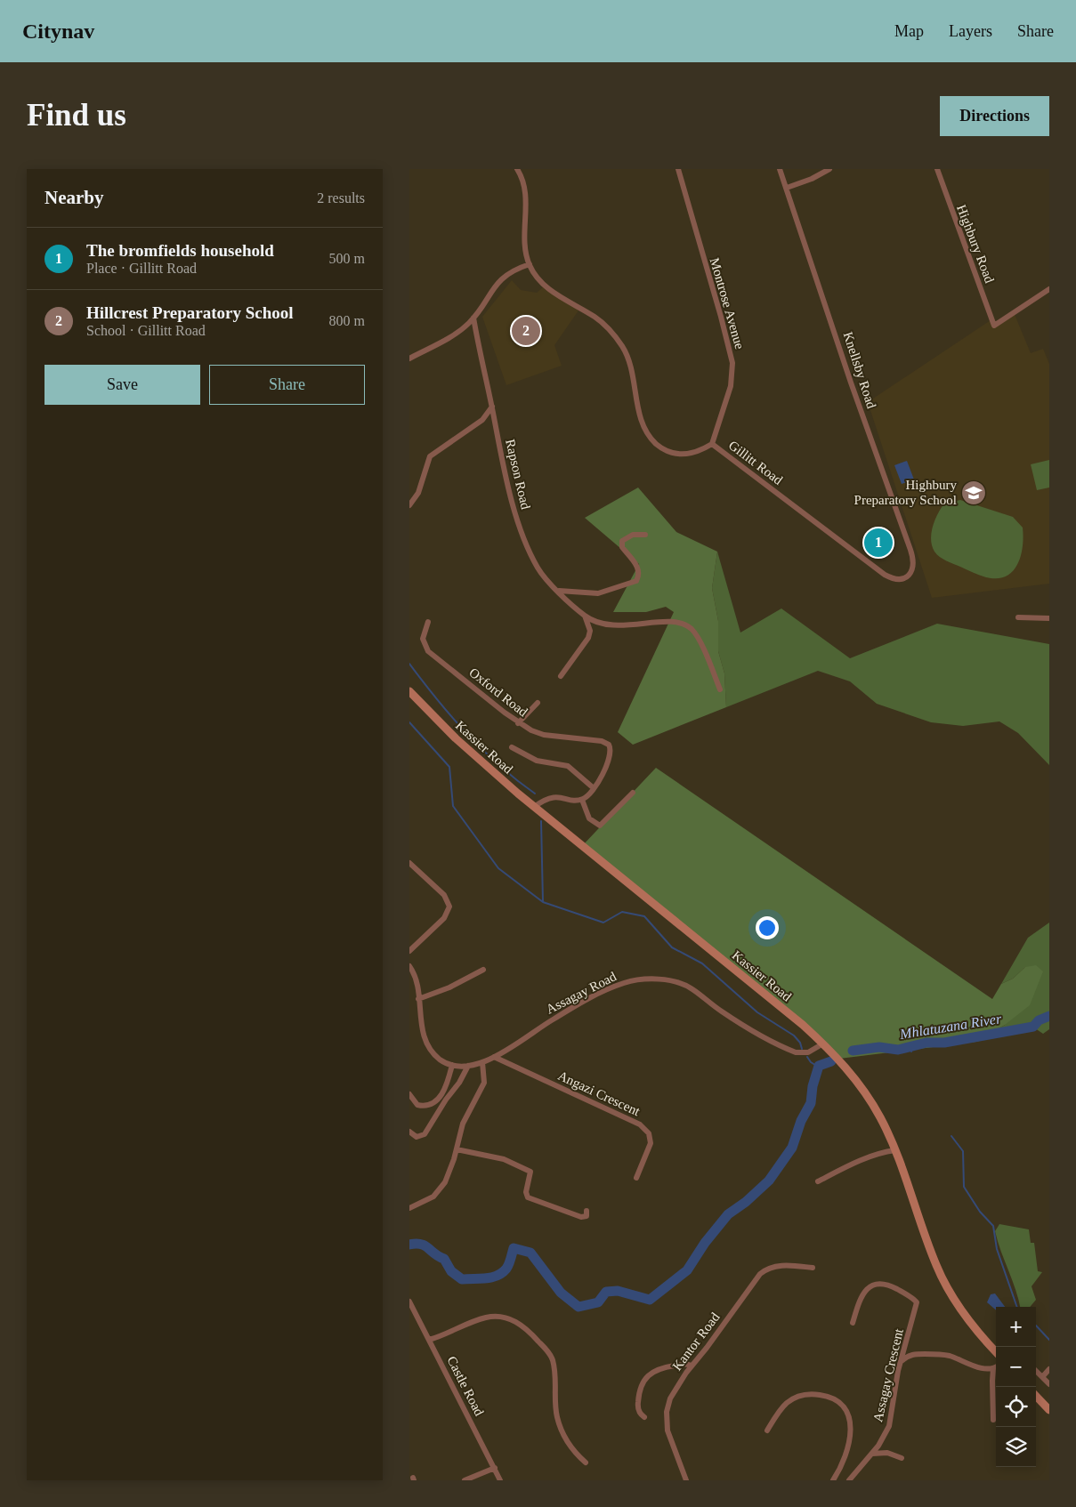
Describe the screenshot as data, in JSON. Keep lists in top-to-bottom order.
{
  "streets": {
    "main road": ["Kassier Road"],
    "street": [
      "Highbury Road",
      "Montrose Avenue",
      "Knellsby Road",
      "Gillitt Road",
      "Rapson Road",
      "Oxford Road",
      "Assagay Road",
      "Angazi Crescent",
      "Kantor Road",
      "Assagay Crescent",
      "Castle Road"
    ]
  },
  "crossings": [
    ["Montrose Avenue", "Gillitt Road"],
    ["Knellsby Road", "Gillitt Road"],
    ["Kassier Road", "Assagay Road"],
    ["Assagay Road", "Angazi Crescent"]
  ],
  "water": ["Mhlatuzana River"],
  "places": {
    "school or university": ["Highbury Preparatory School"]
  },
  "page": {
    "header": "Citynav",
    "nav": ["Map", "Layers", "Share"],
    "buttons": [
      "Directions",
      ["Save", "Share"]
    ],
    "title": "Find us",
    "heading": ["Nearby", "2 results"],
    "list": [
      {
        "mark": "1",
        "name": "The bromfields household",
        "note": "Place · Gillitt Road",
        "value": "500 m"
      },
      {
        "mark": "2",
        "name": "Hillcrest Preparatory School",
        "note": "School · Gillitt Road",
        "value": "800 m"
      }
    ],
    "pins": ["2", "1"],
    "map_buttons": ["+", "−"]
  }
}
